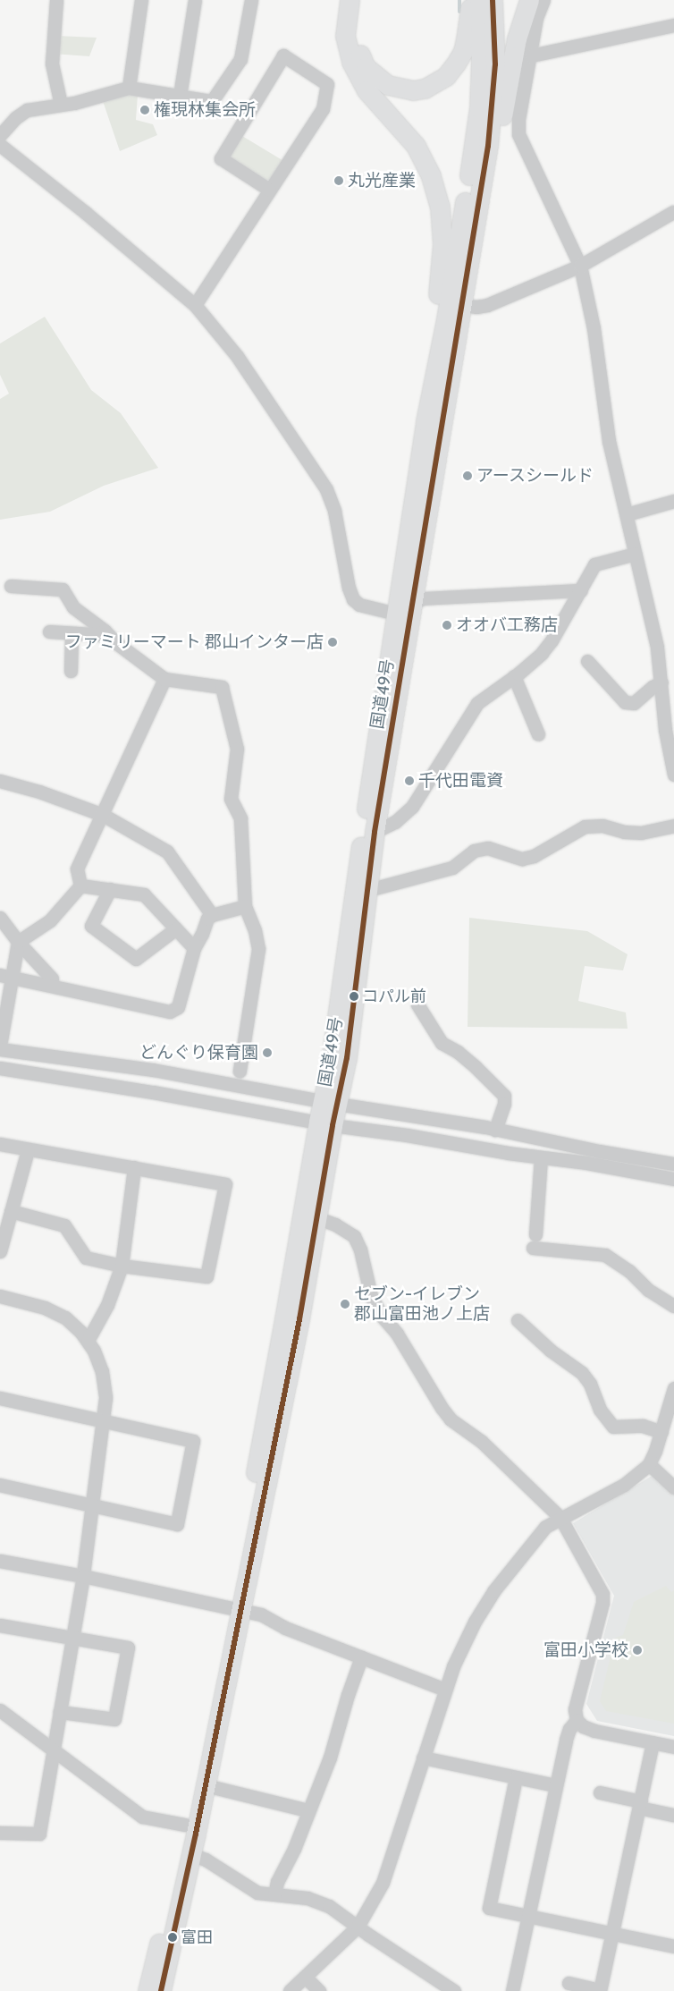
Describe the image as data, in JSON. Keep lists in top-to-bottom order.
{
  "streets": {
    "highway": ["国道49号"]
  },
  "places": [
    "権現林集会所",
    "丸光産業",
    "アースシールド",
    "オオバ工務店",
    "ファミリーマート 郡山インター店",
    "千代田電資",
    "コパル前",
    "どんぐり保育園",
    "セブン-イレブン 郡山富田池ノ上店",
    "富田小学校",
    "富田"
  ]
}
